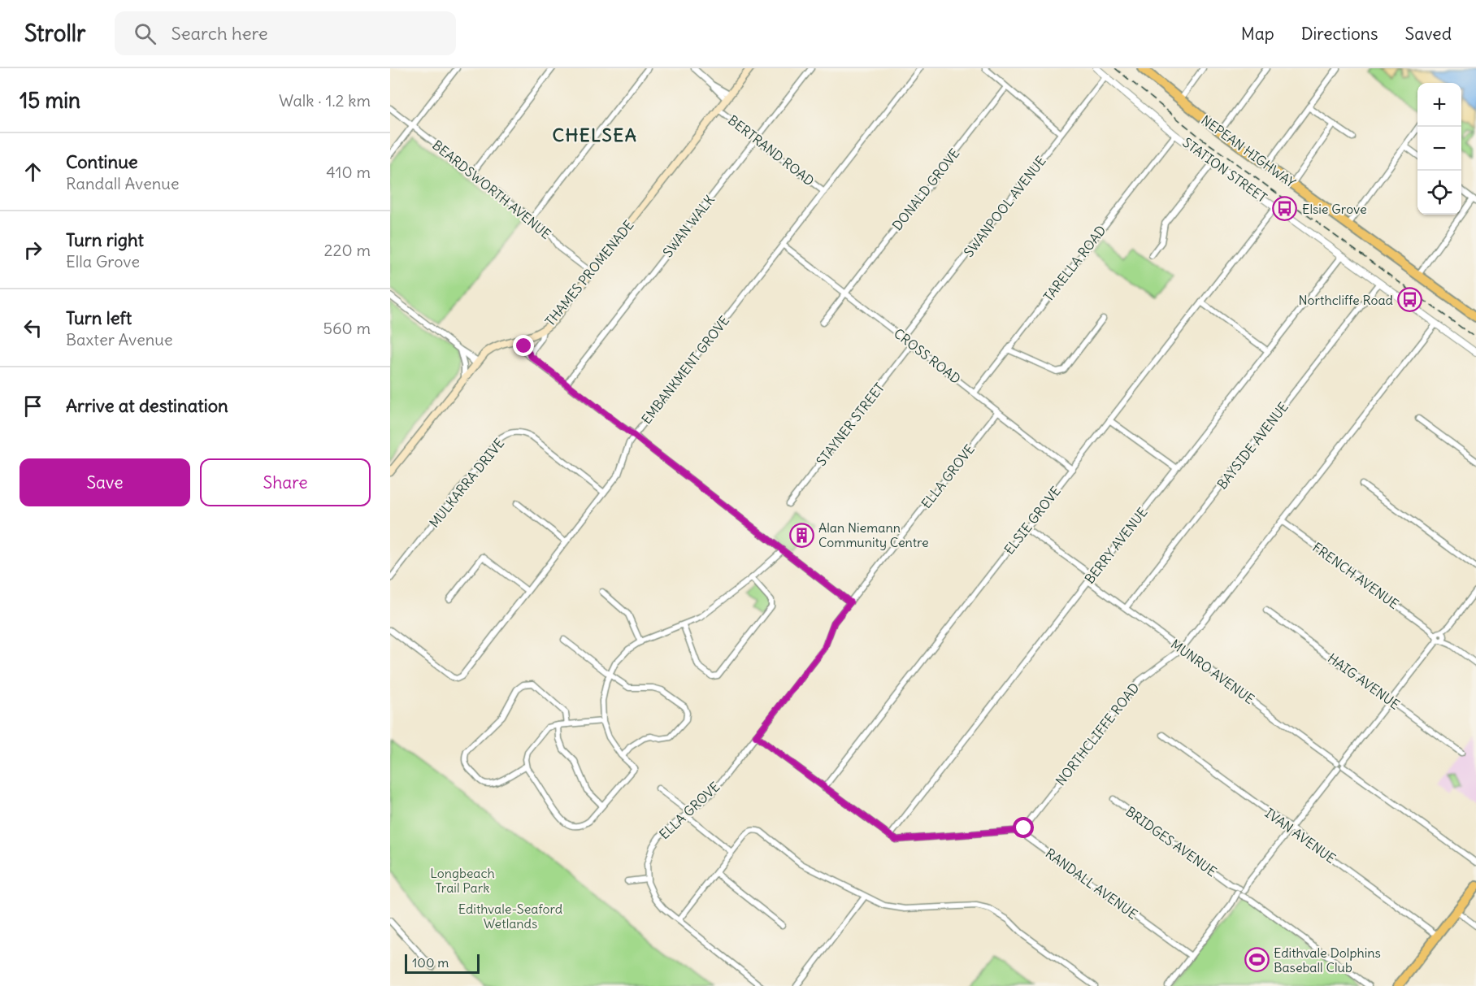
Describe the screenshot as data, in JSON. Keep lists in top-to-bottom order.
{
  "streets": {
    "highway": ["NEPEAN HIGHWAY"],
    "main road": ["THAMES PROMENADE"],
    "street": [
      "BERTRAND ROAD",
      "STATION STREET",
      "BEARDSWORTH AVENUE",
      "DONALD GROVE",
      "SWANPOOL AVENUE",
      "SWAN WALK",
      "TARELLA ROAD",
      "CROSS ROAD",
      "EMBANKMENT GROVE",
      "STAYNER STREET",
      "BAYSIDE AVENUE",
      "ELLA GROVE",
      "MULKARRA DRIVE",
      "ELSIE GROVE",
      "BERRY AVENUE",
      "FRENCH AVENUE",
      "MUNRO AVENUE",
      "HAIG AVENUE",
      "NORTHCLIFFE ROAD",
      "IVAN AVENUE",
      "BRIDGES AVENUE",
      "RANDALL AVENUE"
    ]
  },
  "crossings": [
    ["BERTRAND ROAD", "SWAN WALK"],
    ["BERTRAND ROAD", "THAMES PROMENADE"],
    ["BERTRAND ROAD", "EMBANKMENT GROVE"],
    ["STATION STREET", "SWANPOOL AVENUE"],
    ["STATION STREET", "TARELLA ROAD"],
    ["STATION STREET", "BAYSIDE AVENUE"],
    ["STATION STREET", "ELSIE GROVE"],
    ["STATION STREET", "BERRY AVENUE"],
    ["STATION STREET", "NORTHCLIFFE ROAD"],
    ["BEARDSWORTH AVENUE", "THAMES PROMENADE"],
    ["DONALD GROVE", "CROSS ROAD"],
    ["SWANPOOL AVENUE", "CROSS ROAD"],
    ["TARELLA ROAD", "CROSS ROAD"],
    ["CROSS ROAD", "EMBANKMENT GROVE"],
    ["CROSS ROAD", "STAYNER STREET"],
    ["CROSS ROAD", "ELLA GROVE"],
    ["CROSS ROAD", "ELSIE GROVE"],
    ["EMBANKMENT GROVE", "MULKARRA DRIVE"],
    ["BAYSIDE AVENUE", "MUNRO AVENUE"],
    ["BERRY AVENUE", "MUNRO AVENUE"],
    ["FRENCH AVENUE", "NORTHCLIFFE ROAD"],
    ["MUNRO AVENUE", "NORTHCLIFFE ROAD"],
    ["NORTHCLIFFE ROAD", "RANDALL AVENUE"]
  ],
  "districts": ["CHELSEA"],
  "parks": ["Longbeach Trail Park", "Edithvale-Seaford Wetlands"],
  "places": {
    "bus stop": ["Elsie Grove", "Northcliffe Road"],
    "building": ["Alan Niemann Community Centre"],
    "sports": ["Edithvale Dolphins Baseball Club"]
  },
  "scale_bar": "100 m",
  "page": {
    "header": "Strollr",
    "search": "Search here",
    "nav": ["Map", "Directions", "Saved"],
    "heading": ["15 min", "Walk · 1.2 km"],
    "map_buttons": ["+", "−"],
    "list": [
      ["Continue", "Randall Avenue", "410 m"],
      ["Turn right", "Ella Grove", "220 m"],
      ["Turn left", "Baxter Avenue", "560 m"],
      "Arrive at destination"
    ],
    "buttons": ["Save", "Share"],
    "scale": "100 m"
  }
}
